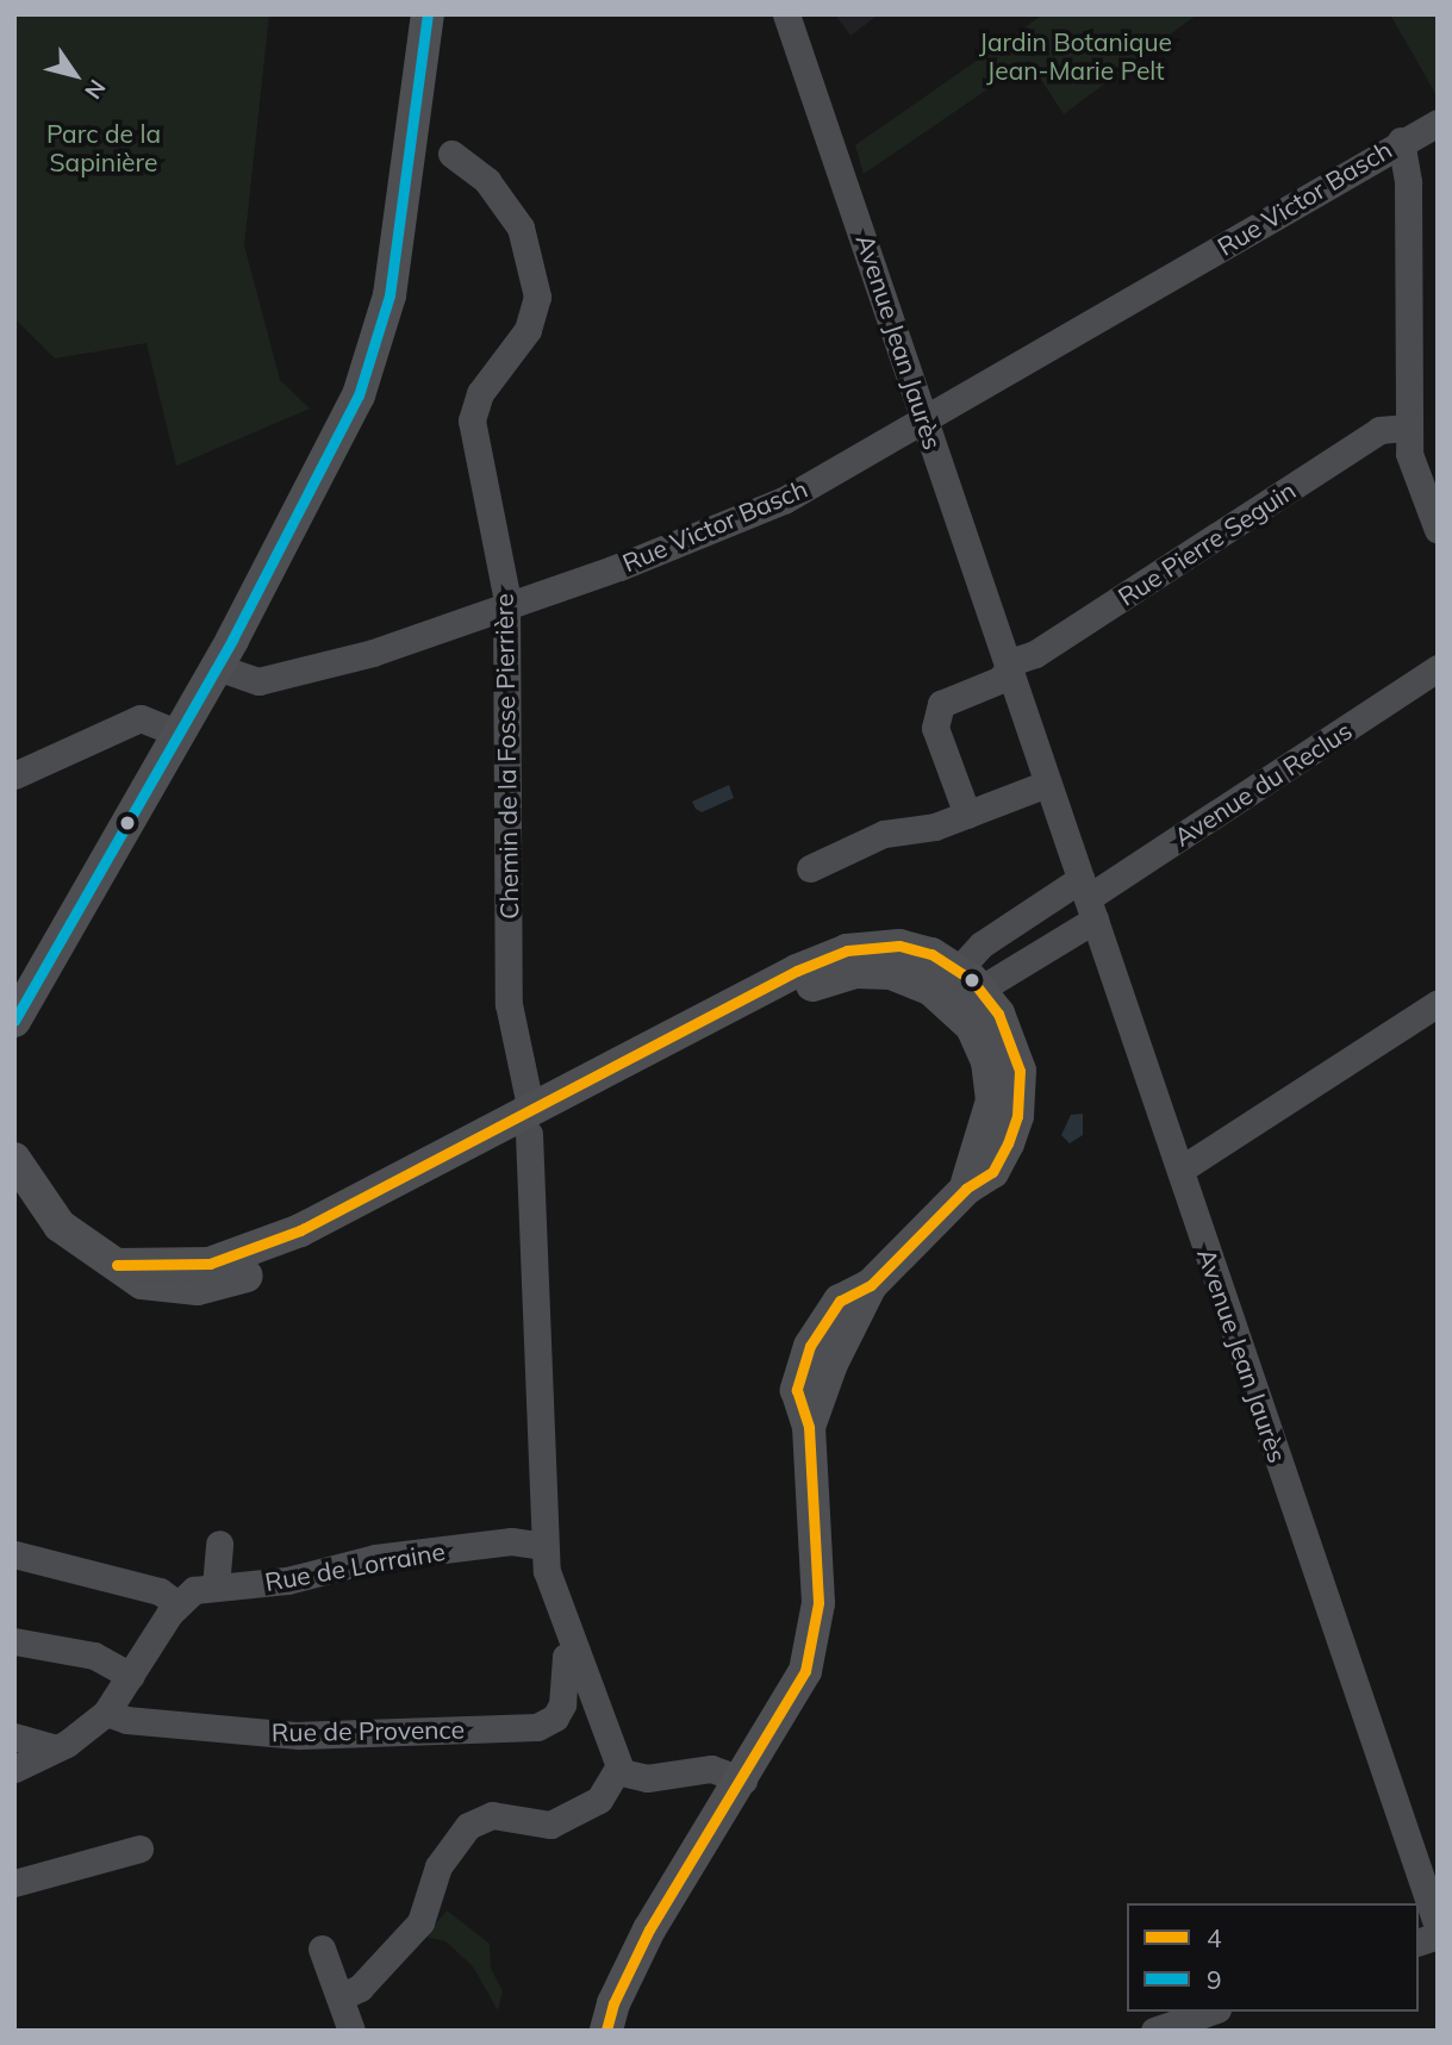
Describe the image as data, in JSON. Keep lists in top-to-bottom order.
{
  "streets": {
    "street": [
      "Rue Victor Basch",
      "Avenue Jean Jaurès",
      "Rue Pierre Seguin",
      "Chemin de la Fosse Pierrière",
      "Avenue du Reclus",
      "Rue de Lorraine",
      "Rue de Provence"
    ]
  },
  "crossings": [
    ["Rue Victor Basch", "Avenue Jean Jaurès"],
    ["Rue Victor Basch", "Chemin de la Fosse Pierrière"],
    ["Avenue Jean Jaurès", "Rue Pierre Seguin"],
    ["Avenue Jean Jaurès", "Avenue du Reclus"]
  ],
  "parks": ["Jardin Botanique Jean-Marie Pelt", "Parc de la Sapinière"],
  "lines": ["transit line 9", "transit line 4"],
  "legend": ["4", "9"],
  "north": "bottom right"
}
